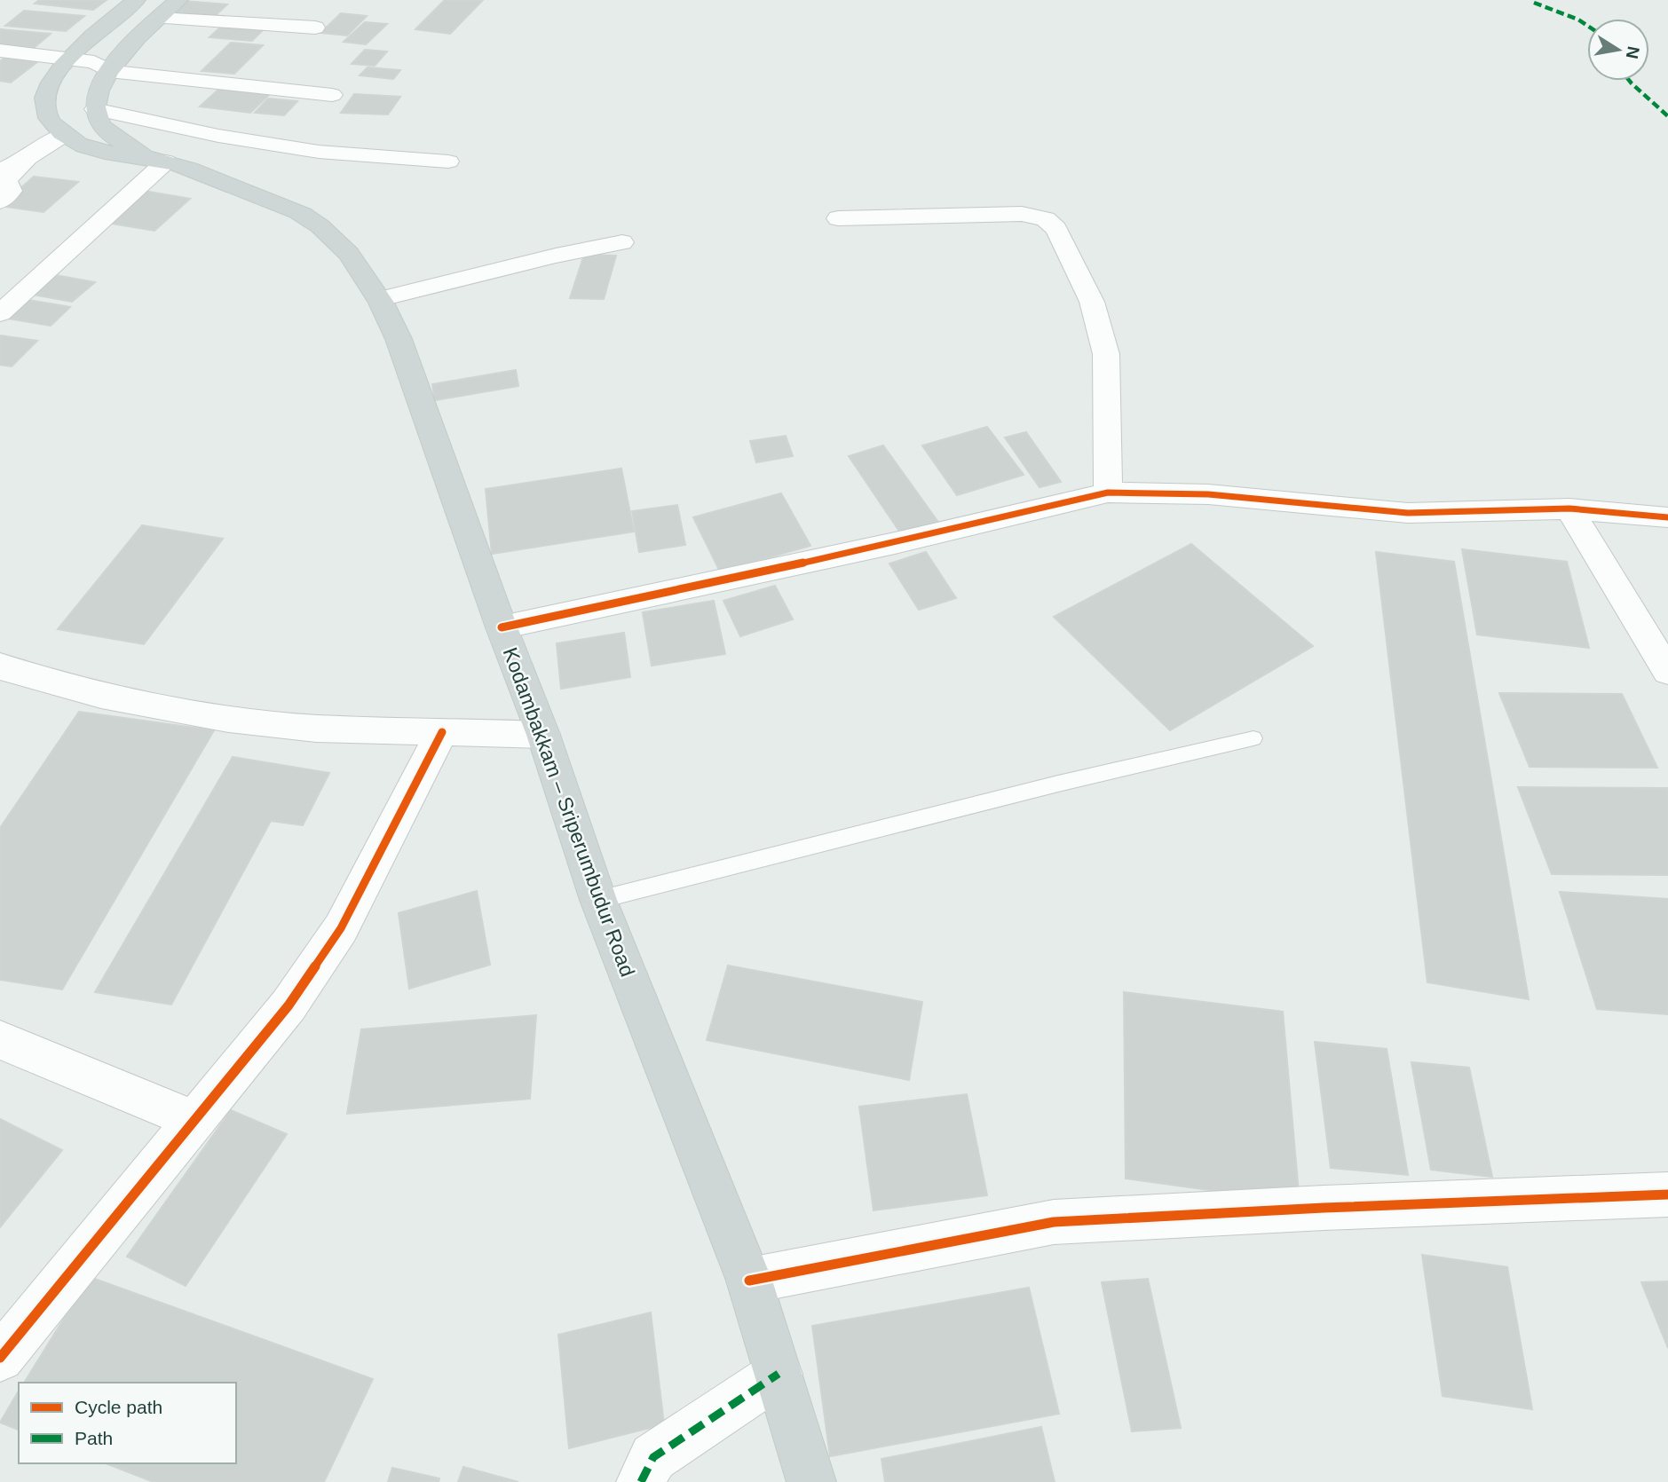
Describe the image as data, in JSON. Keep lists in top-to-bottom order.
{
  "streets": {
    "main road": ["Kodambakkam – Sriperumbudur Road"]
  },
  "legend": ["Cycle path", "Path"],
  "north": "right"
}
